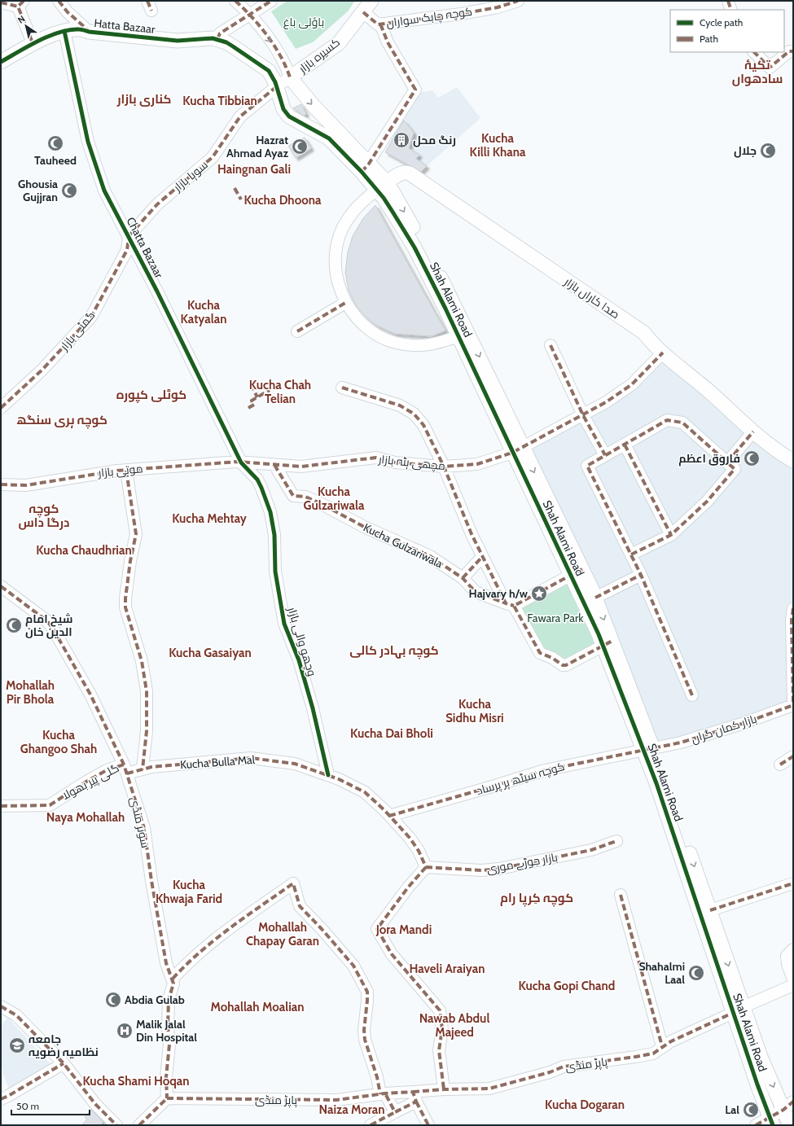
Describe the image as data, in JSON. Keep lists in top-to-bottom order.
{
  "streets": {
    "street": [
      "کوچہ چابک سواراں",
      "Hatta Bazaar",
      "کسیرہ بازار",
      "سوہا بازار",
      "Chatta Bazaar",
      "صدا کاراں بازار",
      "Shah Alami Road",
      "گمٹی بازار",
      "مچھی ہٹہ بازار",
      "موتی بازار",
      "Kucha Gulzariwala",
      "وچھو والی بازار",
      "بازار کمان گراں",
      "Kucha Bulla Mal",
      "کوچہ سیٹھ ہر پرساد",
      "گلی پیر بھولا",
      "سوتر منڈی",
      "بازار جوڑے موری",
      "پاپڑ منڈی"
    ]
  },
  "crossings": [
    ["کوچہ چابک سواراں", "کسیرہ بازار"],
    ["Hatta Bazaar", "Chatta Bazaar"],
    ["Hatta Bazaar", "Shah Alami Road"],
    ["کسیرہ بازار", "سوہا بازار"],
    ["کسیرہ بازار", "Shah Alami Road"],
    ["سوہا بازار", "Chatta Bazaar"],
    ["سوہا بازار", "Shah Alami Road"],
    ["سوہا بازار", "گمٹی بازار"],
    ["Chatta Bazaar", "گمٹی بازار"],
    ["Chatta Bazaar", "مچھی ہٹہ بازار"],
    ["Chatta Bazaar", "موتی بازار"],
    ["Chatta Bazaar", "وچھو والی بازار"],
    ["صدا کاراں بازار", "Shah Alami Road"],
    ["صدا کاراں بازار", "مچھی ہٹہ بازار"],
    ["Shah Alami Road", "مچھی ہٹہ بازار"],
    ["Shah Alami Road", "بازار کمان گراں"],
    ["Shah Alami Road", "کوچہ سیٹھ ہر پرساد"],
    ["Shah Alami Road", "پاپڑ منڈی"],
    ["مچھی ہٹہ بازار", "موتی بازار"],
    ["مچھی ہٹہ بازار", "Kucha Gulzariwala"],
    ["مچھی ہٹہ بازار", "وچھو والی بازار"],
    ["موتی بازار", "وچھو والی بازار"],
    ["وچھو والی بازار", "Kucha Bulla Mal"],
    ["بازار کمان گراں", "کوچہ سیٹھ ہر پرساد"],
    ["Kucha Bulla Mal", "کوچہ سیٹھ ہر پرساد"],
    ["Kucha Bulla Mal", "گلی پیر بھولا"],
    ["Kucha Bulla Mal", "بازار جوڑے موری"],
    ["گلی پیر بھولا", "سوتر منڈی"]
  ],
  "districts": [
    "تکیۂ سادھواں",
    "کناری بازار",
    "Kucha Tibbian",
    "Kucha Killi Khana",
    "Haingnan Gali",
    "Kucha Dhoona",
    "Kucha Katyalan",
    "Kucha Chah Telian",
    "کوٹلی کپورہ",
    "کوچہ ہری سنگھ",
    "Kucha Gulzariwala",
    "کوچہ درگا داس",
    "Kucha Mehtay",
    "Kucha Chaudhrian",
    "کوچہ بہادر کالی",
    "Kucha Gasaiyan",
    "Mohallah Pir Bhola",
    "Kucha Sidhu Misri",
    "Kucha Dai Bholi",
    "Kucha Ghangoo Shah",
    "Naya Mohallah",
    "Kucha Khwaja Farid",
    "کوچہ کِرپا رام",
    "Mohallah Chapay Garan",
    "Jora Mandi",
    "Haveli Araiyan",
    "Kucha Gopi Chand",
    "Mohallah Moalian",
    "Nawab Abdul Majeed",
    "Kucha Shami Hoqan",
    "Kucha Dogaran",
    "Naiza Moran"
  ],
  "parks": ["باؤلی باغ", "Fawara Park"],
  "places": {
    "building": ["رنگ محل"],
    "mosque": [
      "Tauheed",
      "Hazrat Ahmad Ayaz",
      "جلال",
      "Ghousia Gujjran",
      "فاروق اعظم",
      "شیخ امام الدین خان",
      "Shahalmi Laal",
      "Abdia Gulab",
      "Lal"
    ],
    "place": ["Hajvary h/w"],
    "hospital": ["Malik Jalal Din Hospital"],
    "school or university": ["جامعہ نظامیہ رضویہ"]
  },
  "legend": ["Cycle path", "Path"],
  "scale_bar": "50 m",
  "north": "top left"
}
